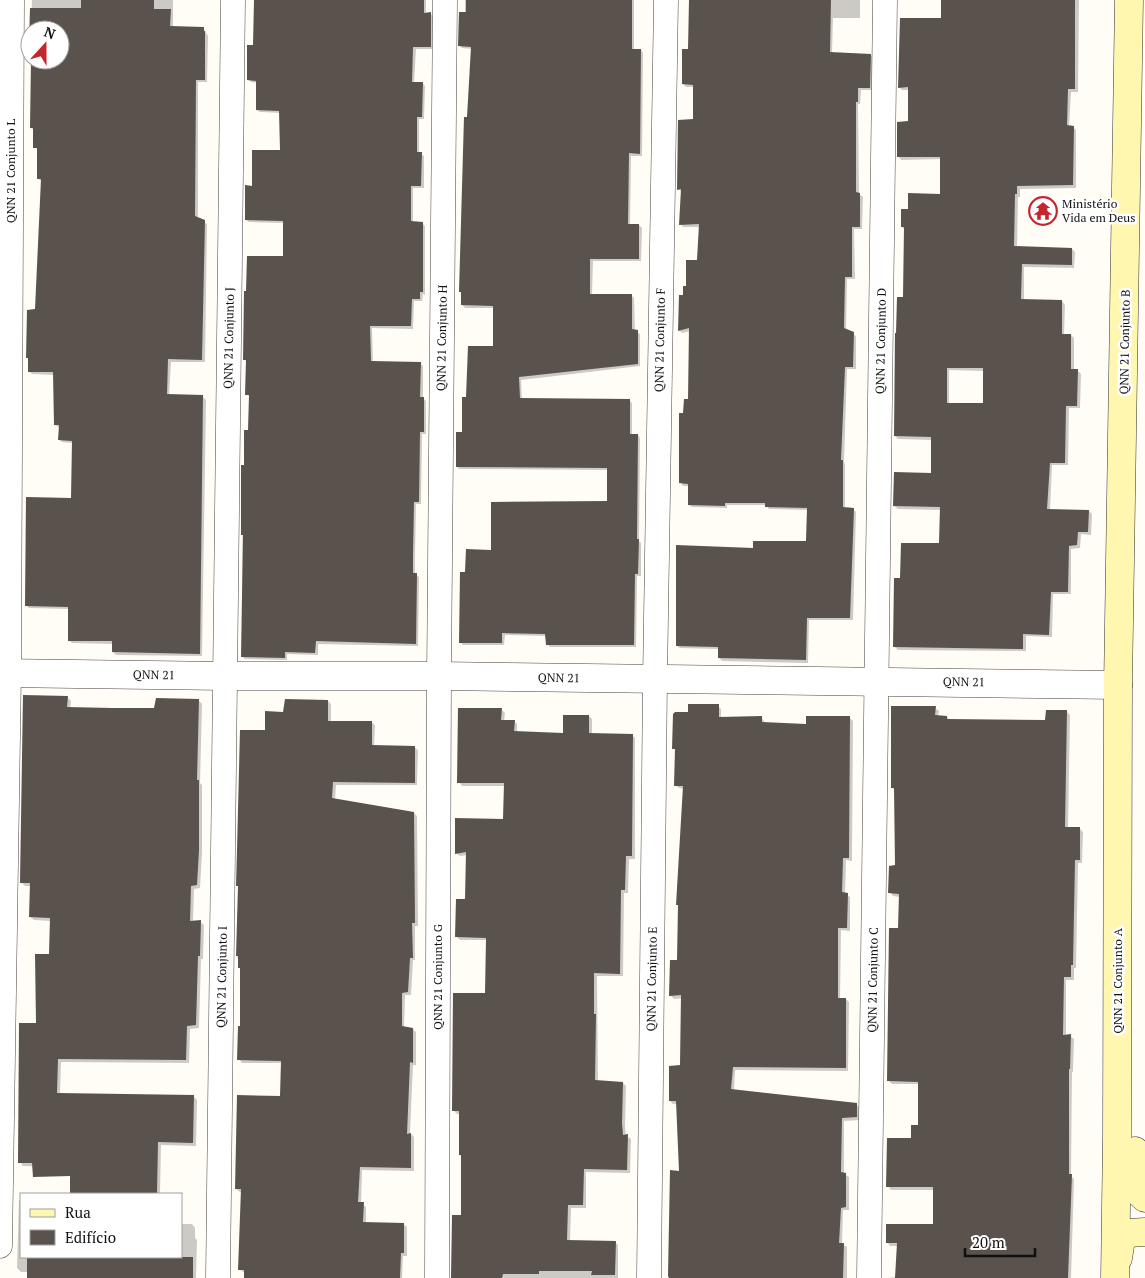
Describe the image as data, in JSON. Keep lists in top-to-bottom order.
{
  "streets": {
    "main road": ["QNN 21 Conjunto B", "QNN 21 Conjunto A"],
    "street": [
      "QNN 21 Conjunto L",
      "QNN 21 Conjunto J",
      "QNN 21 Conjunto H",
      "QNN 21 Conjunto F",
      "QNN 21 Conjunto D",
      "QNN 21",
      "QNN 21 Conjunto I",
      "QNN 21 Conjunto G",
      "QNN 21 Conjunto E",
      "QNN 21 Conjunto C"
    ]
  },
  "crossings": [
    ["QNN 21 Conjunto L", "QNN 21"],
    ["QNN 21 Conjunto J", "QNN 21"],
    ["QNN 21 Conjunto J", "QNN 21 Conjunto I"],
    ["QNN 21 Conjunto H", "QNN 21"],
    ["QNN 21 Conjunto H", "QNN 21 Conjunto G"],
    ["QNN 21 Conjunto F", "QNN 21"],
    ["QNN 21 Conjunto F", "QNN 21 Conjunto E"],
    ["QNN 21 Conjunto D", "QNN 21"],
    ["QNN 21 Conjunto D", "QNN 21 Conjunto C"],
    ["QNN 21 Conjunto B", "QNN 21"],
    ["QNN 21 Conjunto B", "QNN 21 Conjunto A"],
    ["QNN 21", "QNN 21 Conjunto I"],
    ["QNN 21", "QNN 21 Conjunto G"],
    ["QNN 21", "QNN 21 Conjunto E"],
    ["QNN 21", "QNN 21 Conjunto C"],
    ["QNN 21", "QNN 21 Conjunto A"]
  ],
  "places": {
    "temple": ["Ministério Vida em Deus"]
  },
  "legend": ["Rua", "Edifício"],
  "scale_bar": "20 m",
  "north": "top"
}
